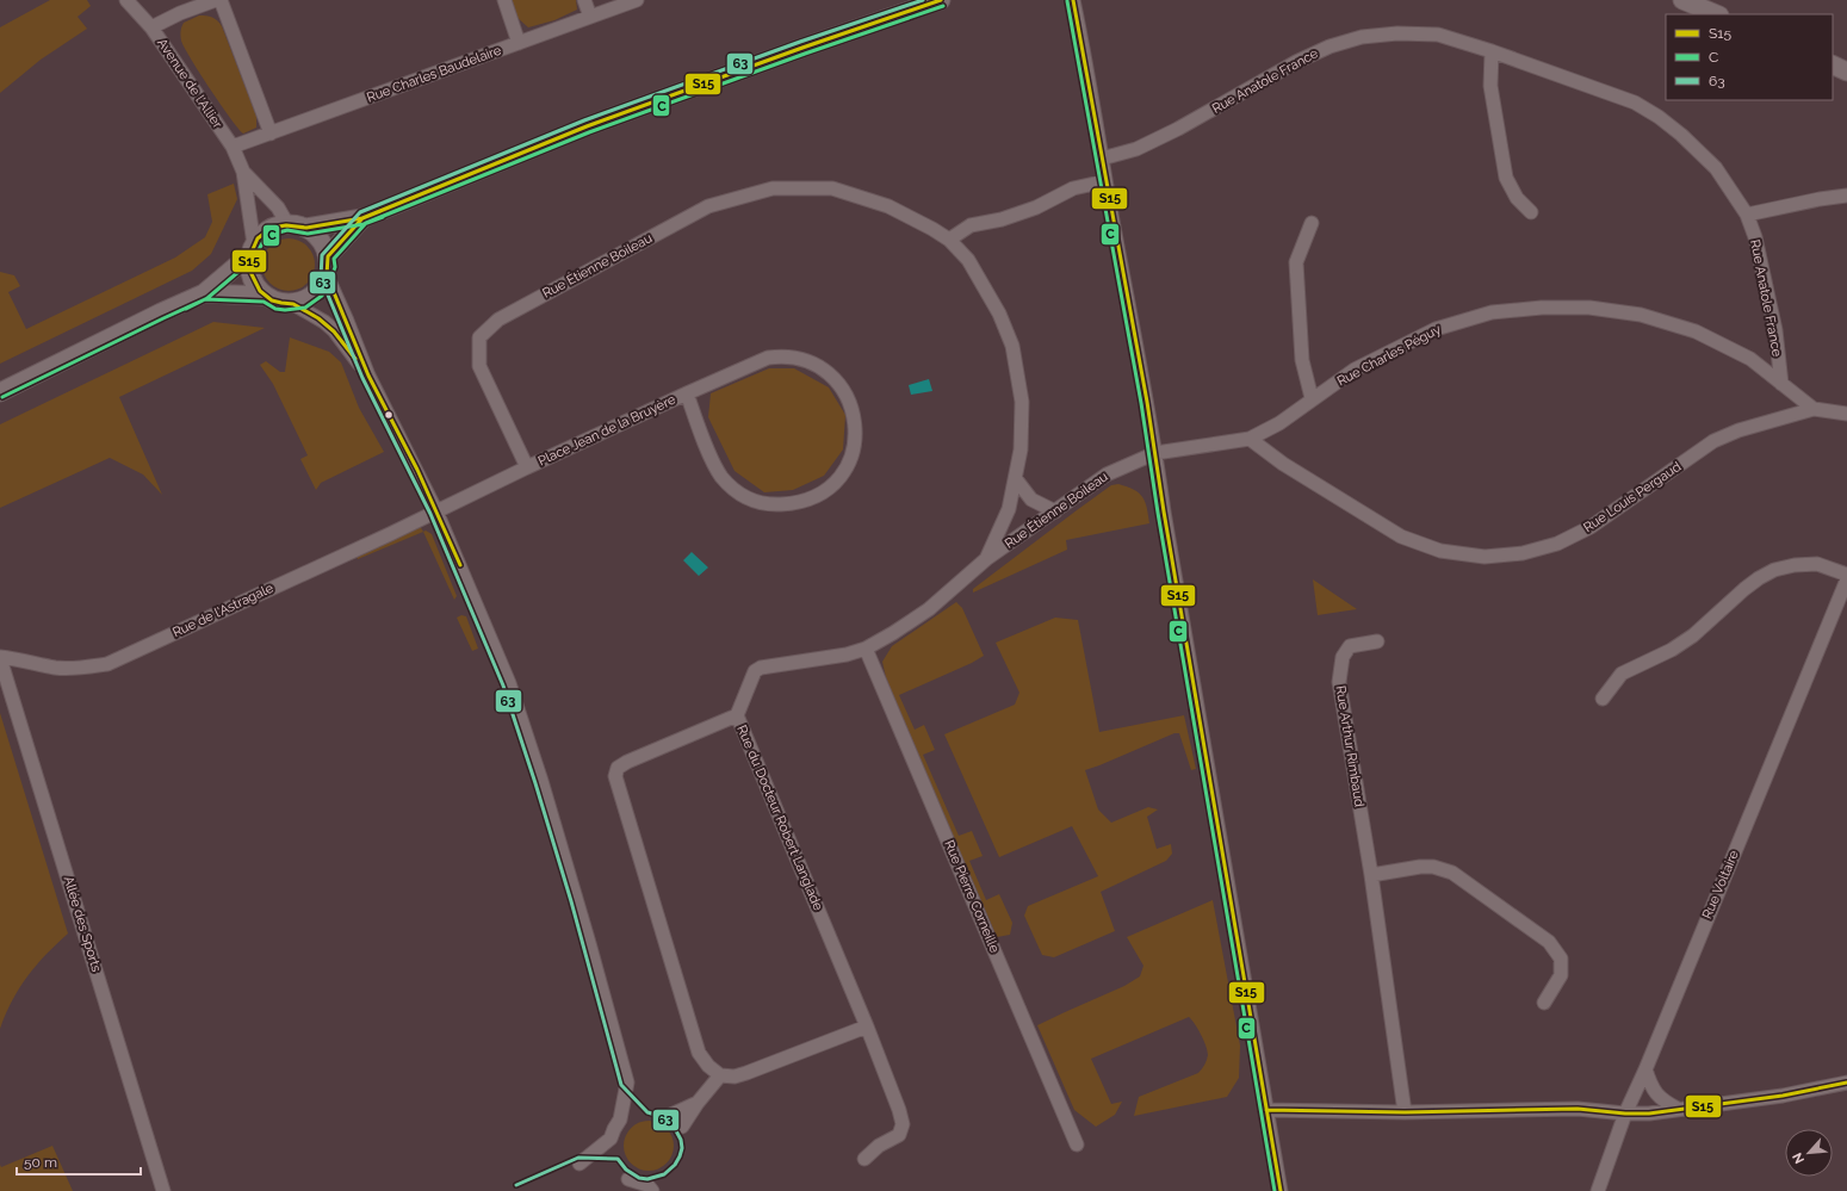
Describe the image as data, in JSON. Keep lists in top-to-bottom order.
{
  "streets": {
    "street": [
      "Rue Charles Baudelaire",
      "Rue Anatole France",
      "Avenue de l'Allier",
      "Rue Étienne Boileau",
      "Rue Charles Péguy",
      "Place Jean de la Bruyère",
      "Rue Louis Pergaud",
      "Rue de l'Astragale",
      "Rue Arthur Rimbaud",
      "Rue du Docteur Robert Langlade",
      "Rue Voltaire",
      "Rue Pierre Corneille",
      "Allée des Sports"
    ]
  },
  "crossings": [
    ["Rue Charles Baudelaire", "Avenue de l'Allier"],
    ["Rue Anatole France", "Rue Charles Péguy"],
    ["Rue Étienne Boileau", "Place Jean de la Bruyère"],
    ["Rue Étienne Boileau", "Rue du Docteur Robert Langlade"],
    ["Rue Étienne Boileau", "Rue Pierre Corneille"],
    ["Rue Charles Péguy", "Rue Louis Pergaud"],
    ["Rue de l'Astragale", "Allée des Sports"]
  ],
  "lines": ["transit line S15", "transit line 63", "transit line C"],
  "legend": ["S15", "C", "63"],
  "scale_bar": "50 m",
  "north": "bottom left"
}
